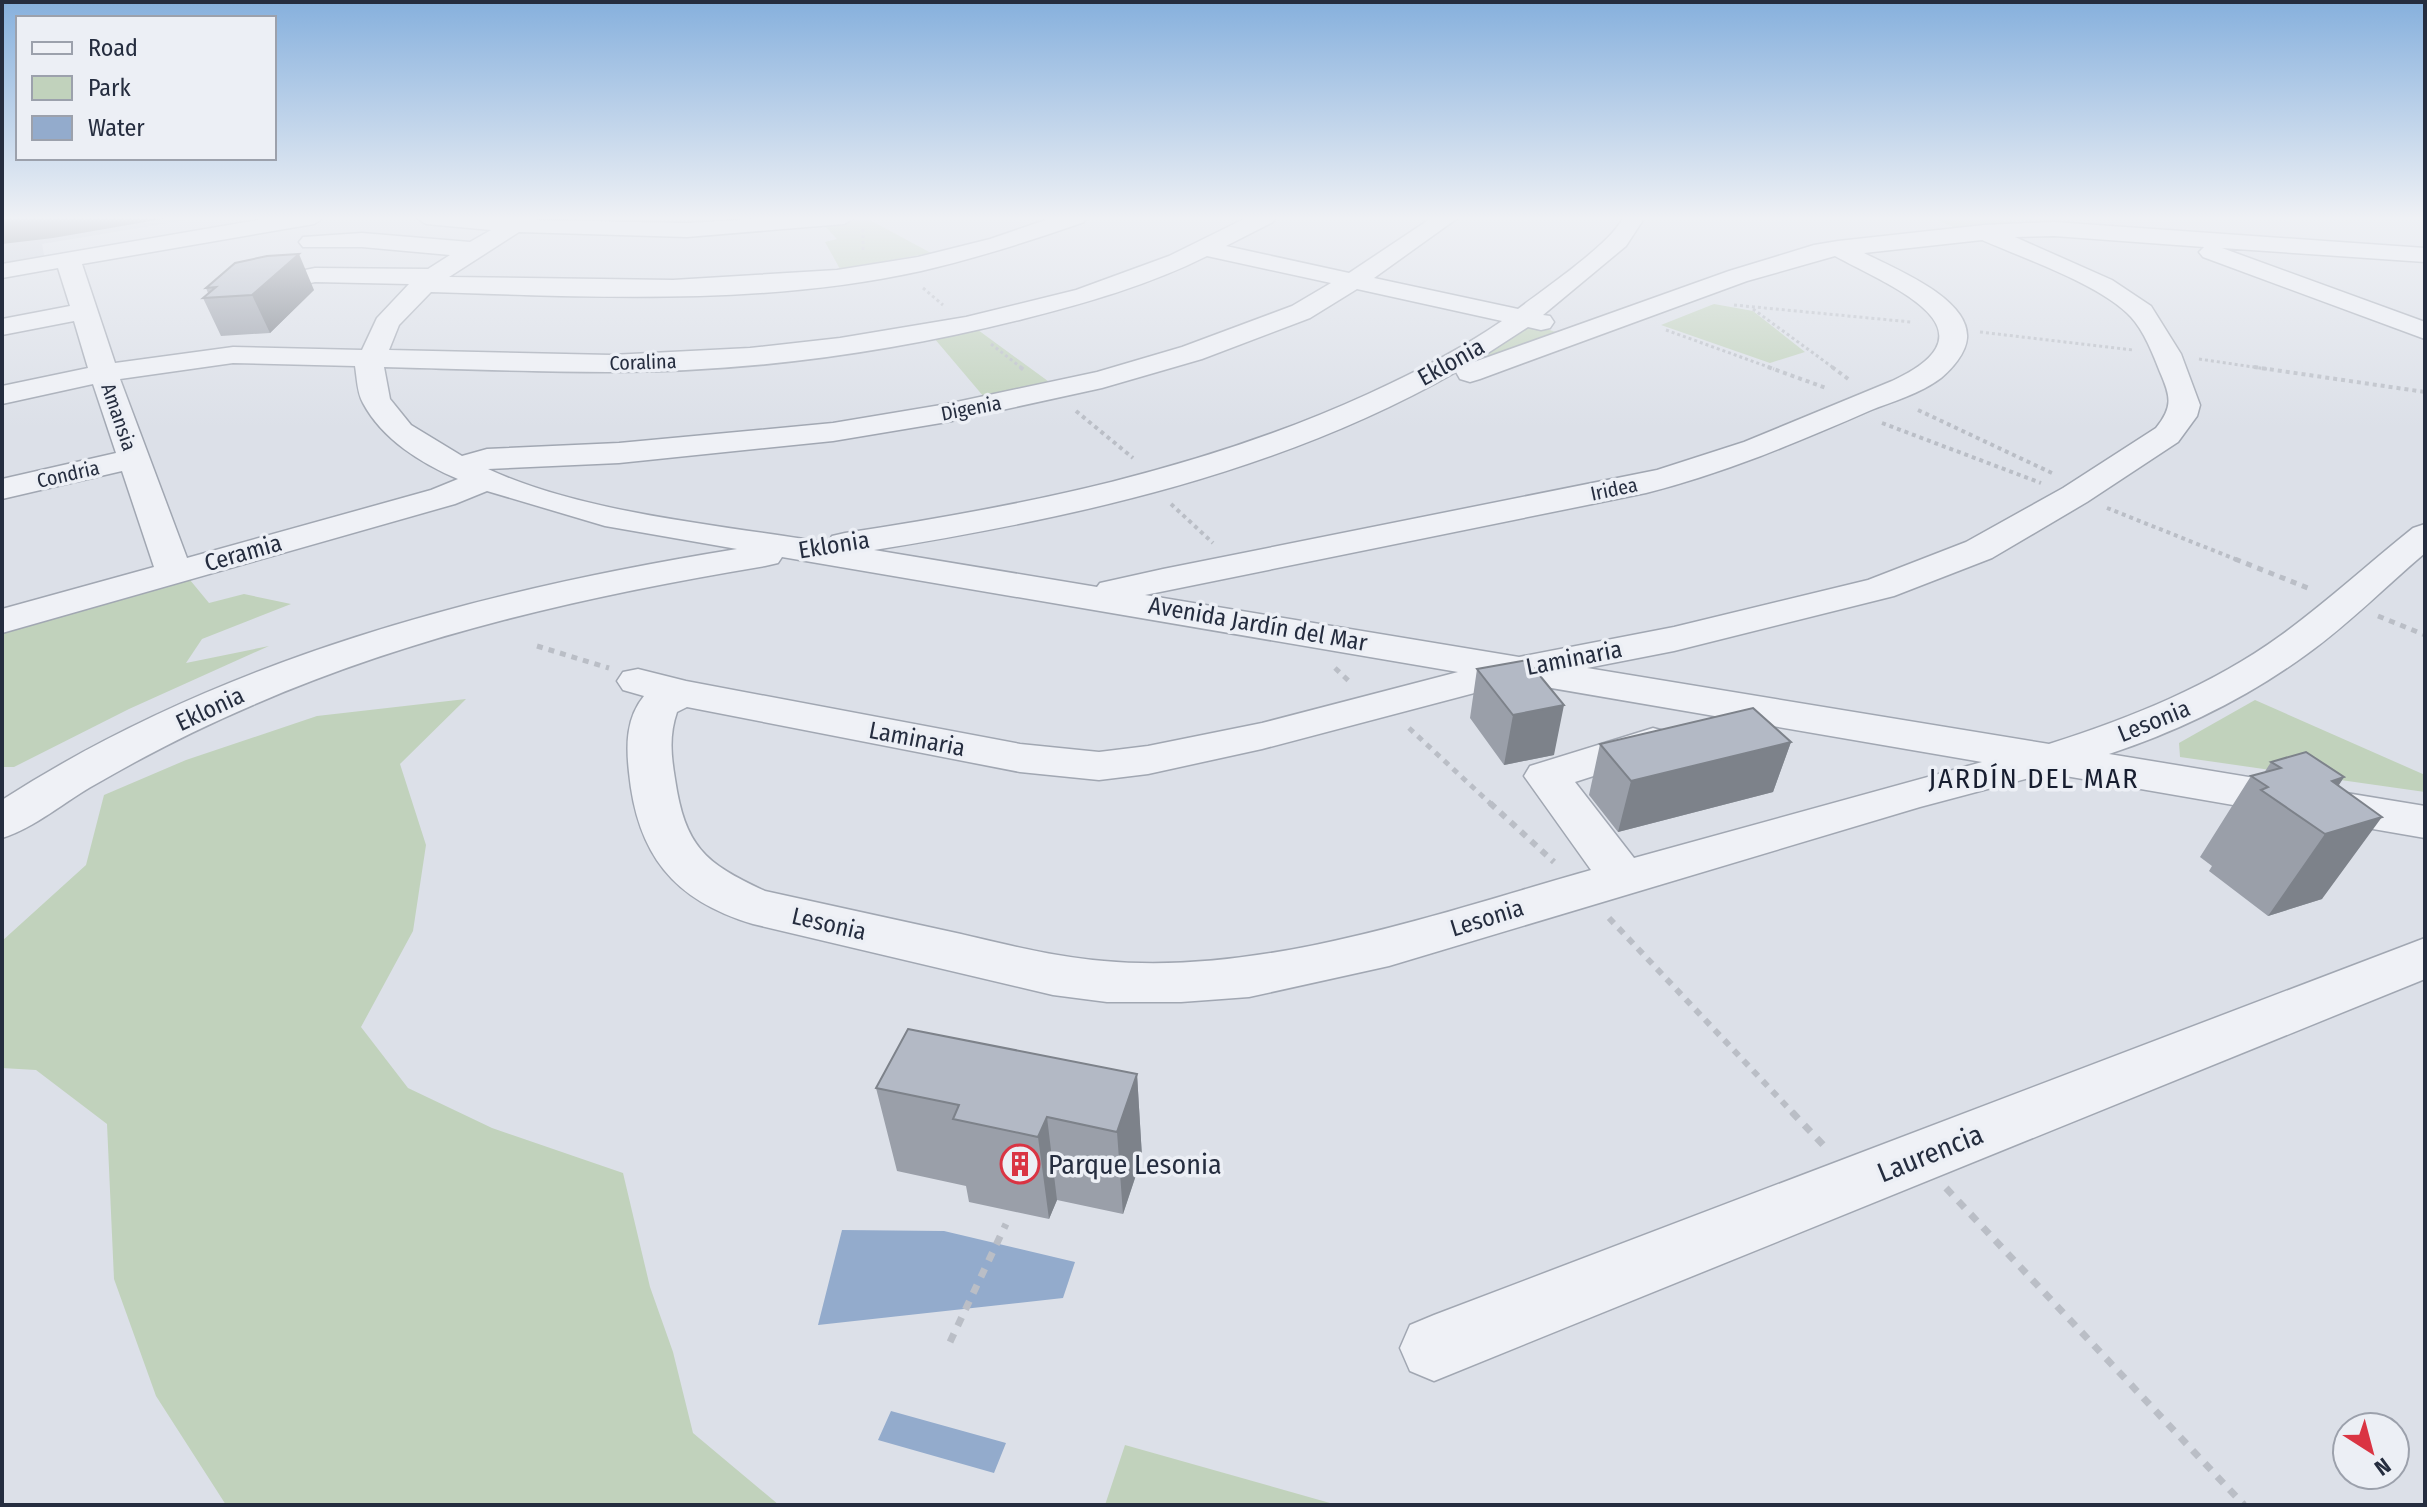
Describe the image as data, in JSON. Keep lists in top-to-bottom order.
{
  "streets": {
    "street": [
      "Coralina",
      "Eklonia",
      "Digenia",
      "Amansia",
      "Condria",
      "Iridea",
      "Ceramia",
      "Avenida Jardín del Mar",
      "Laminaria",
      "Lesonia",
      "Laurencia"
    ]
  },
  "crossings": [
    ["Coralina", "Amansia"],
    ["Coralina", "Avenida Jardín del Mar"],
    ["Eklonia", "Avenida Jardín del Mar"],
    ["Digenia", "Ceramia"],
    ["Digenia", "Avenida Jardín del Mar"],
    ["Amansia", "Condria"],
    ["Amansia", "Ceramia"],
    ["Iridea", "Avenida Jardín del Mar"],
    ["Ceramia", "Avenida Jardín del Mar"],
    ["Avenida Jardín del Mar", "Laminaria"],
    ["Avenida Jardín del Mar", "Lesonia"],
    ["Laminaria", "Lesonia"]
  ],
  "districts": ["JARDÍN DEL MAR"],
  "places": {
    "building": ["Parque Lesonia"]
  },
  "legend": ["Road", "Park", "Water"],
  "north": "bottom right"
}
